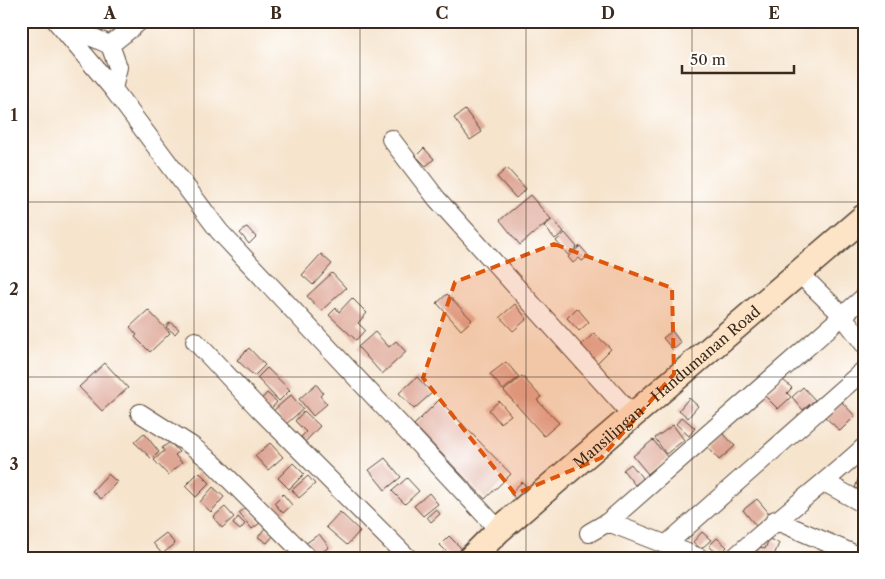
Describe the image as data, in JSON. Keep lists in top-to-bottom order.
{
  "streets": {
    "street": ["Mansilingan - Handumanan Road"]
  },
  "scale_bar": "50 m",
  "grid": {
    "columns": [
      "A",
      "B",
      "C",
      "D",
      "E"
    ],
    "rows": ["1", "2", "3"]
  }
}
